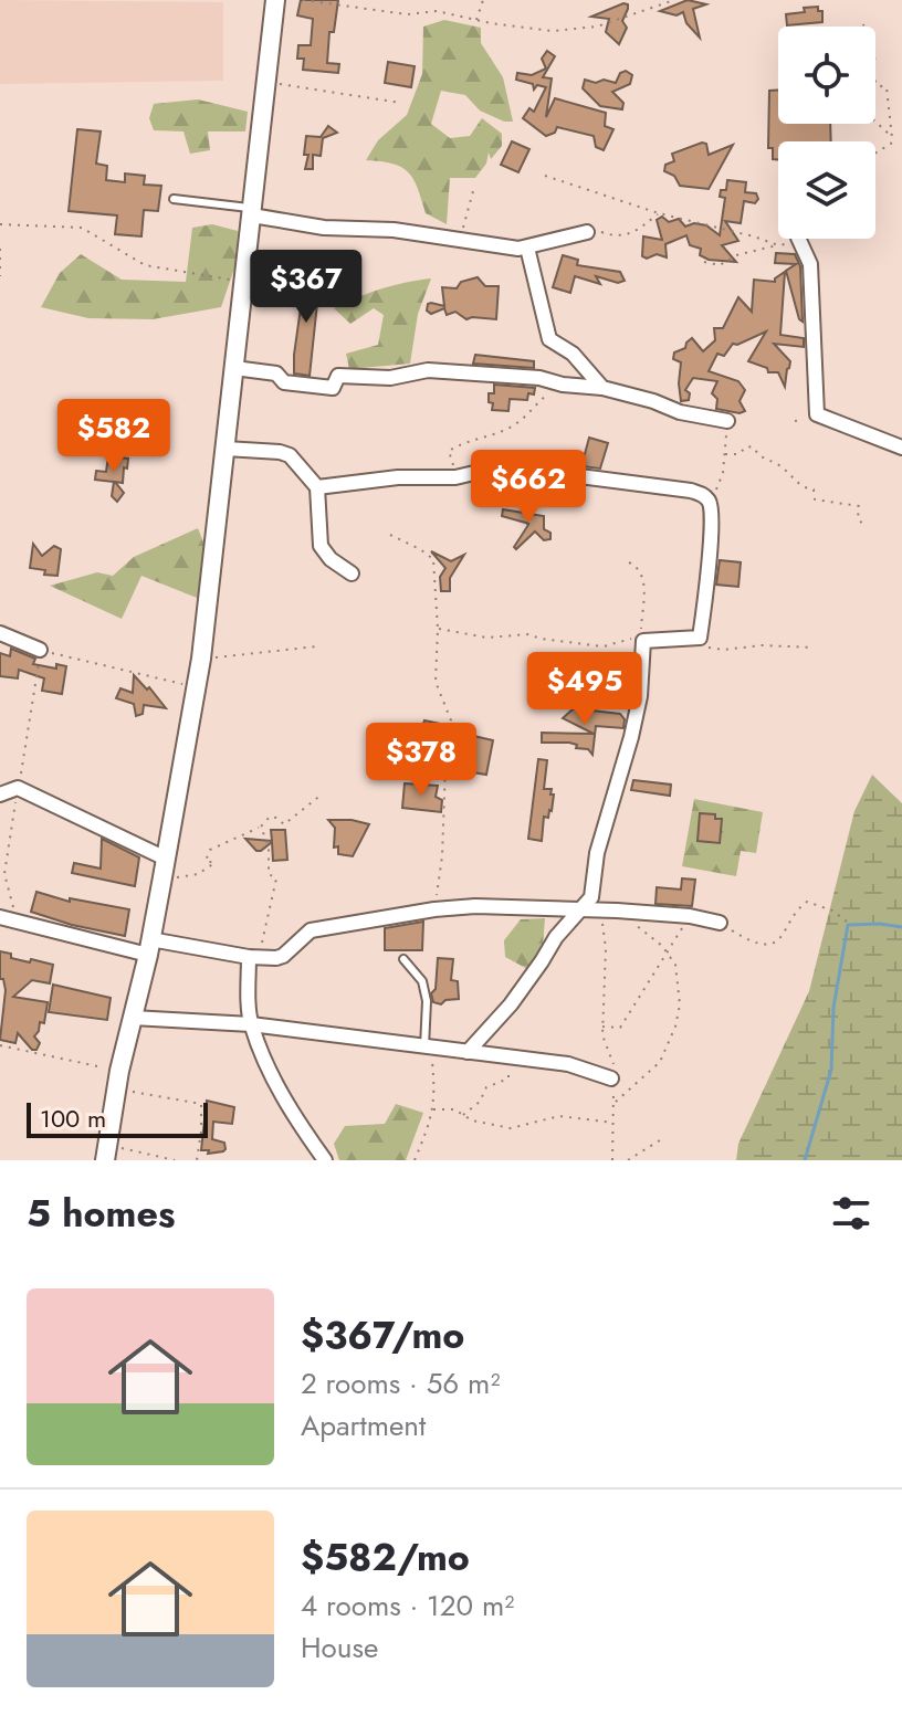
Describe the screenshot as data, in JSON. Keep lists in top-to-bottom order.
{
  "scale_bar": "100 m",
  "page": {
    "price": [
      "$367",
      "$582",
      "$662",
      "$495",
      "$378"
    ],
    "scale": "100 m",
    "heading": "5 homes",
    "list": [
      {
        "name": "$367/mo",
        "note": "2 rooms · 56 m² · Apartment"
      },
      {
        "name": "$582/mo",
        "note": "4 rooms · 120 m² · House"
      }
    ]
  }
}
